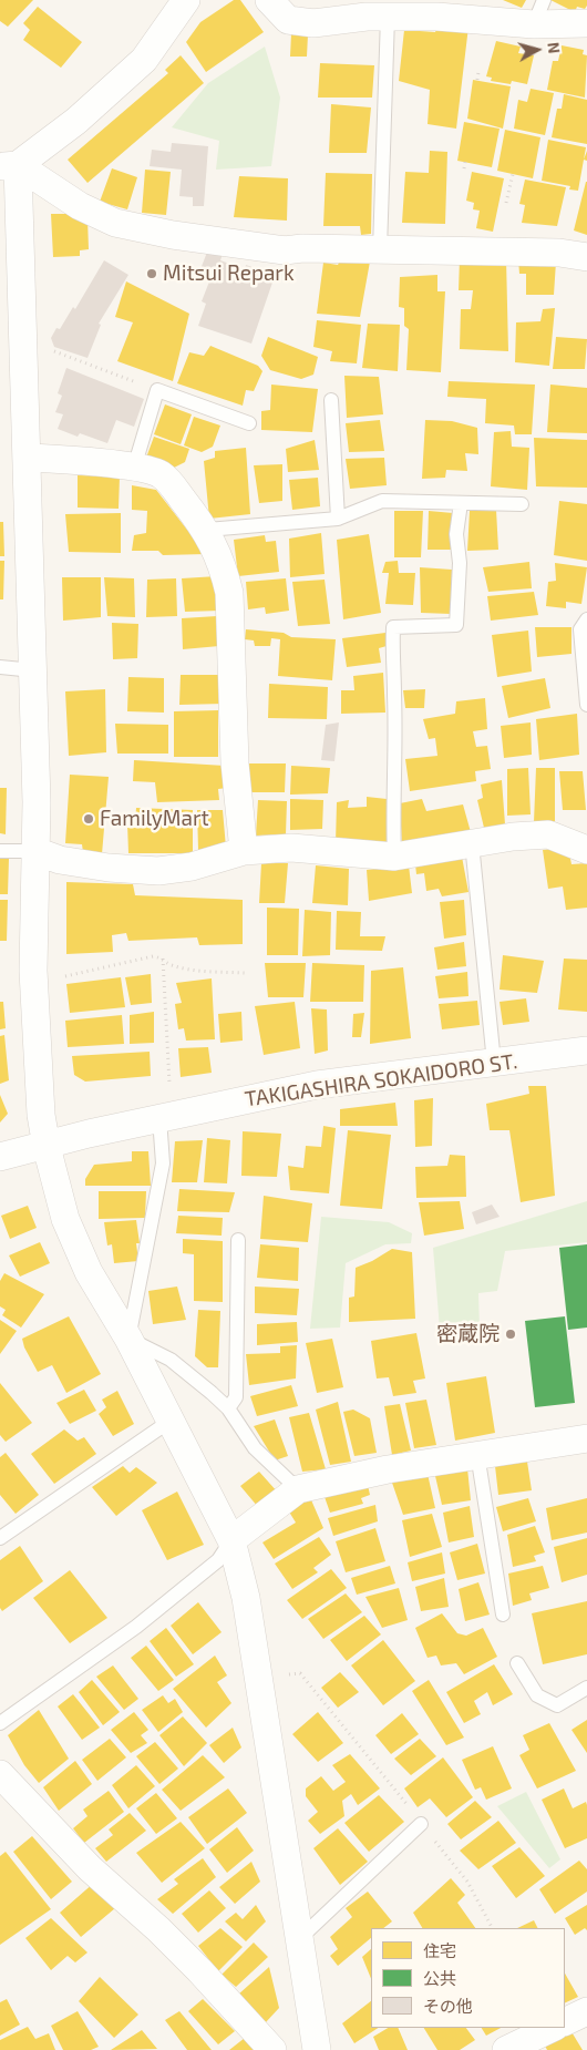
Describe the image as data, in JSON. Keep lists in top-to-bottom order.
{
  "streets": {
    "street": ["TAKIGASHIRA SOKAIDORO ST."]
  },
  "places": ["Mitsui Repark", "FamilyMart", "密蔵院"],
  "legend": ["住宅", "公共", "その他"],
  "north": "right"
}
